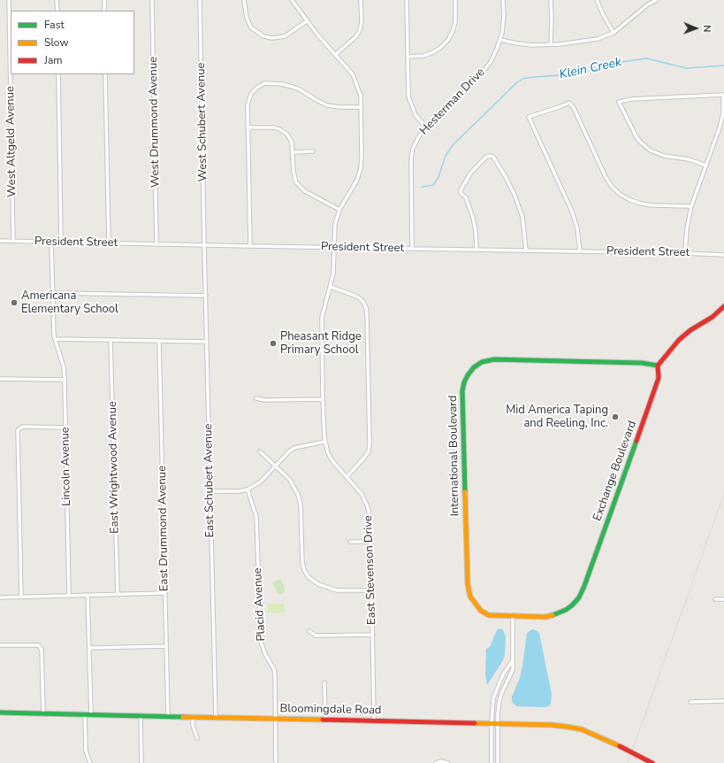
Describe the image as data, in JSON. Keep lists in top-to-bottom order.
{
  "streets": {
    "street": [
      "Hesterman Drive",
      "West Drummond Avenue",
      "West Schubert Avenue",
      "West Altgeld Avenue",
      "President Street",
      "International Boulevard",
      "Lincoln Avenue",
      "East Wrightwood Avenue",
      "Exchange Boulevard",
      "East Schubert Avenue",
      "East Drummond Avenue",
      "East Stevenson Drive",
      "Placid Avenue",
      "Bloomingdale Road"
    ]
  },
  "crossings": [
    ["Hesterman Drive", "President Street"],
    ["West Drummond Avenue", "President Street"],
    ["West Schubert Avenue", "President Street"],
    ["West Schubert Avenue", "East Schubert Avenue"],
    ["West Altgeld Avenue", "President Street"],
    ["President Street", "Lincoln Avenue"],
    ["President Street", "East Schubert Avenue"],
    ["President Street", "East Stevenson Drive"],
    ["International Boulevard", "Exchange Boulevard"],
    ["East Schubert Avenue", "Bloomingdale Road"],
    ["East Drummond Avenue", "Bloomingdale Road"],
    ["East Stevenson Drive", "Bloomingdale Road"],
    ["Placid Avenue", "Bloomingdale Road"]
  ],
  "water": ["Klein Creek"],
  "places": ["Americana Elementary School", "Pheasant Ridge Primary School", "Mid America Taping and Reeling, Inc."],
  "legend": ["Fast", "Slow", "Jam"],
  "north": "right"
}
